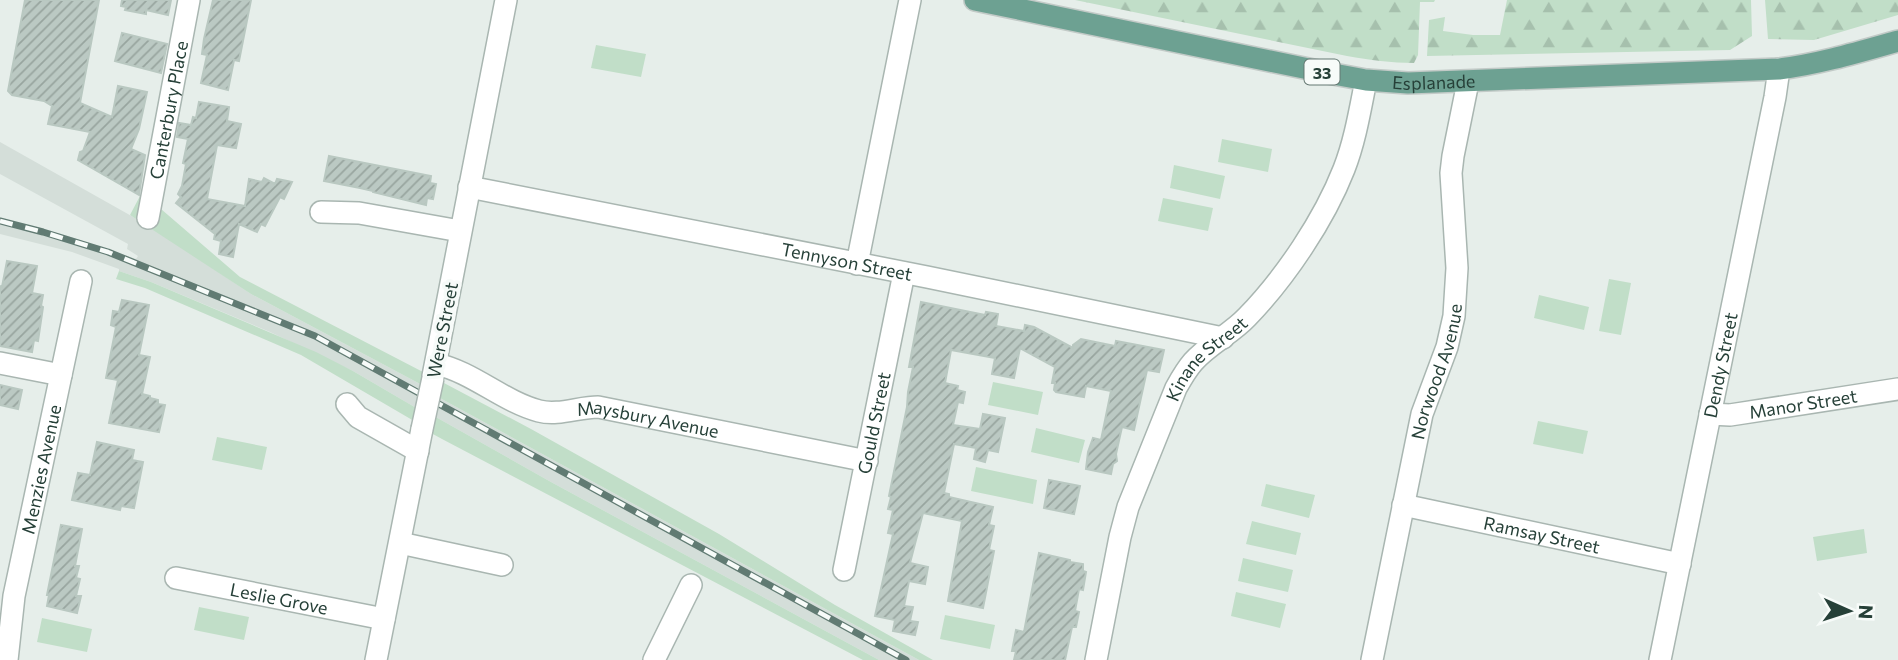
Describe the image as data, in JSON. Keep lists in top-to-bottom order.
{
  "streets": {
    "main road": ["33", "Esplanade"],
    "street": [
      "Canterbury Place",
      "Tennyson Street",
      "Were Street",
      "Kinane Street",
      "Dendy Street",
      "Norwood Avenue",
      "Manor Street",
      "Maysbury Avenue",
      "Gould Street",
      "Menzies Avenue",
      "Ramsay Street",
      "Leslie Grove"
    ]
  },
  "crossings": [
    ["Esplanade", "Kinane Street"],
    ["Esplanade", "Dendy Street"],
    ["Esplanade", "Norwood Avenue"],
    ["Tennyson Street", "Were Street"],
    ["Tennyson Street", "Kinane Street"],
    ["Tennyson Street", "Gould Street"],
    ["Were Street", "Maysbury Avenue"],
    ["Were Street", "Leslie Grove"],
    ["Dendy Street", "Manor Street"],
    ["Dendy Street", "Ramsay Street"],
    ["Norwood Avenue", "Ramsay Street"],
    ["Maysbury Avenue", "Gould Street"]
  ],
  "north": "right"
}
